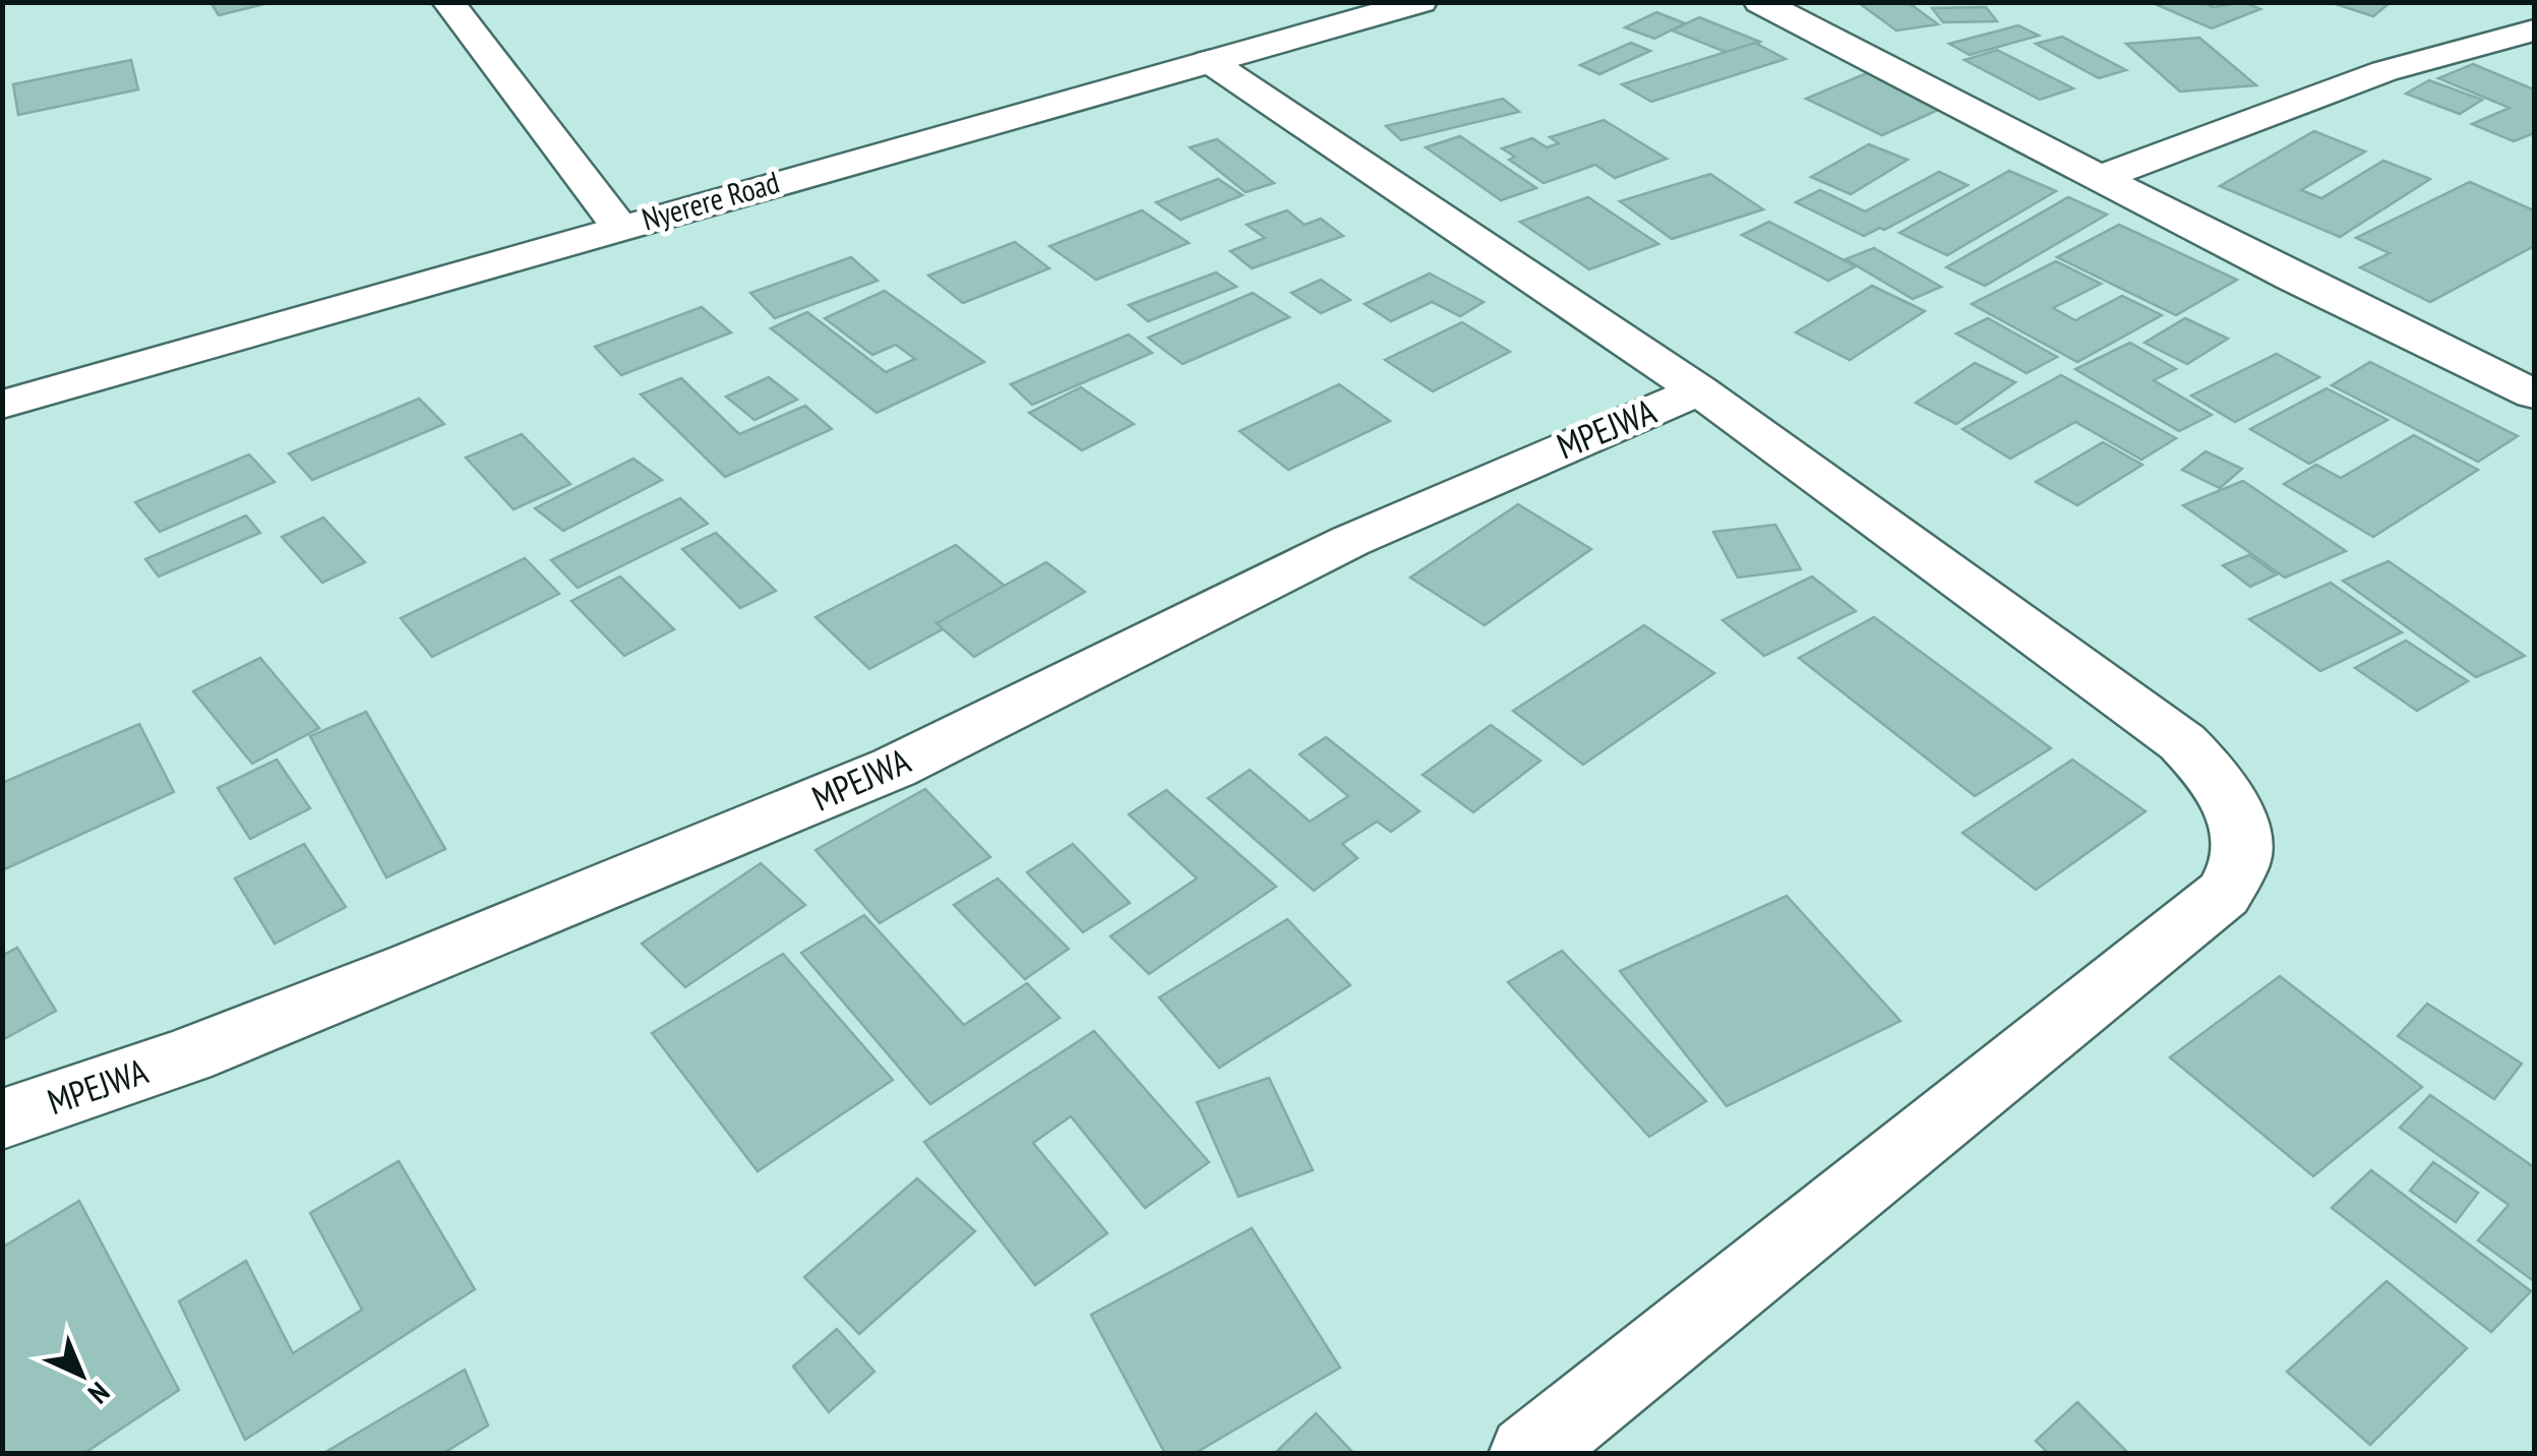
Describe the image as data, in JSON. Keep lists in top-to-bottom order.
{
  "streets": {
    "main road": ["Nyerere Road", "MPEJWA"]
  },
  "north": "bottom right"
}
